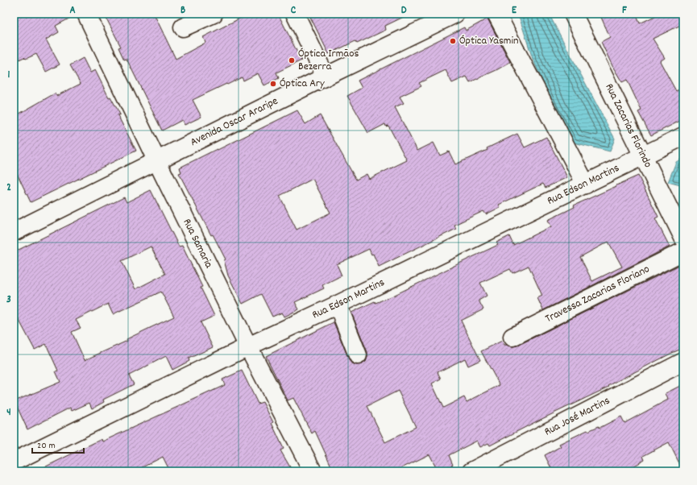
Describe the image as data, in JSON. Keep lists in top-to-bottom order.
{
  "streets": {
    "street": [
      "Avenida Oscar Araripe",
      "Rua Zacarias Florindo",
      "Rua Edson Martins",
      "Rua Samaria",
      "Travessa Zacarias Floriano",
      "Rua José Martins"
    ]
  },
  "crossings": [
    ["Avenida Oscar Araripe", "Rua Samaria"],
    ["Rua Zacarias Florindo", "Rua Edson Martins"],
    ["Rua Edson Martins", "Rua Samaria"]
  ],
  "places": ["Óptica Yasmin", "Óptica Irmãos Bezerra", "Óptica Ary"],
  "scale_bar": "20 m",
  "grid": {
    "columns": [
      "A",
      "B",
      "C",
      "D",
      "E",
      "F"
    ],
    "rows": [
      "1",
      "2",
      "3",
      "4"
    ]
  }
}
